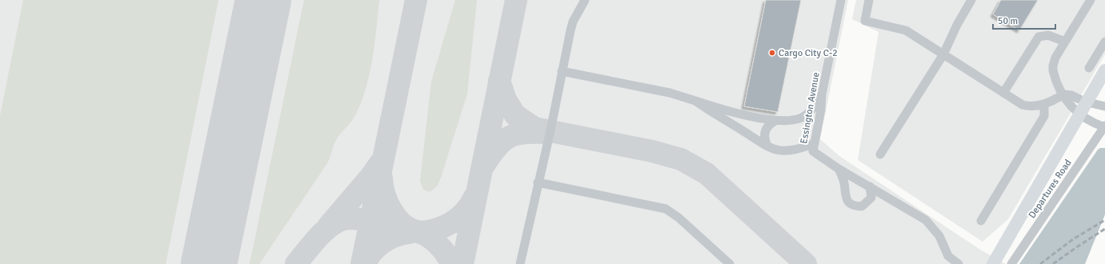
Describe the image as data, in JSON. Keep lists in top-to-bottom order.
{
  "streets": {
    "street": ["Essington Avenue", "Departures Road"]
  },
  "places": ["Cargo City C-2"],
  "scale_bar": "50 m"
}
